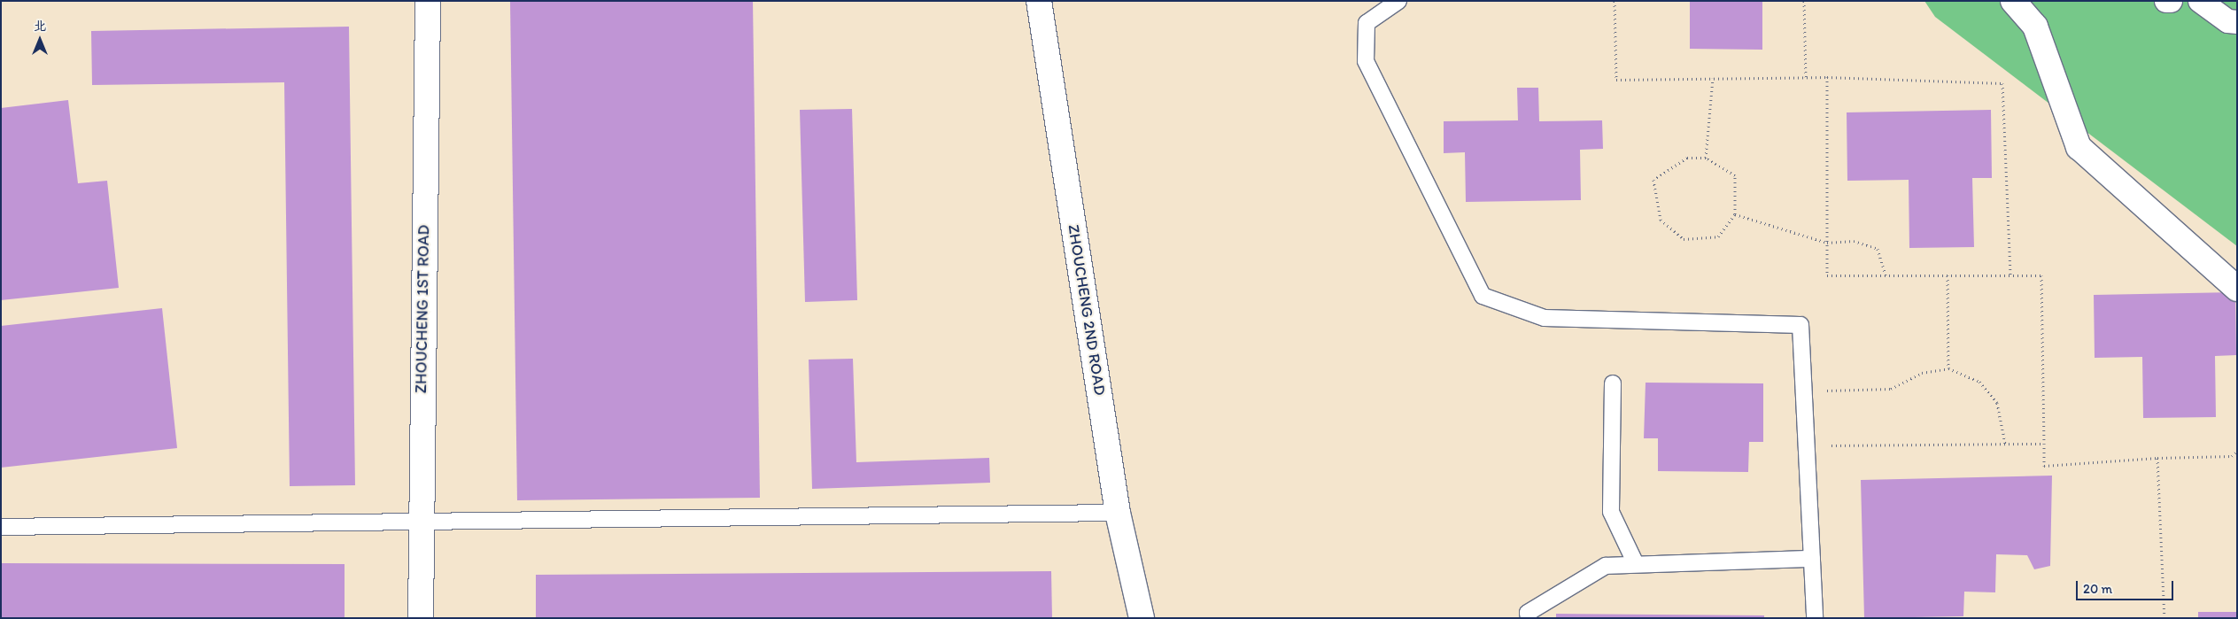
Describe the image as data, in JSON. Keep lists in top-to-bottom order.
{
  "streets": {
    "street": ["ZHOUCHENG 1ST ROAD", "ZHOUCHENG 2ND ROAD"]
  },
  "scale_bar": "20 m",
  "north": "top"
}
